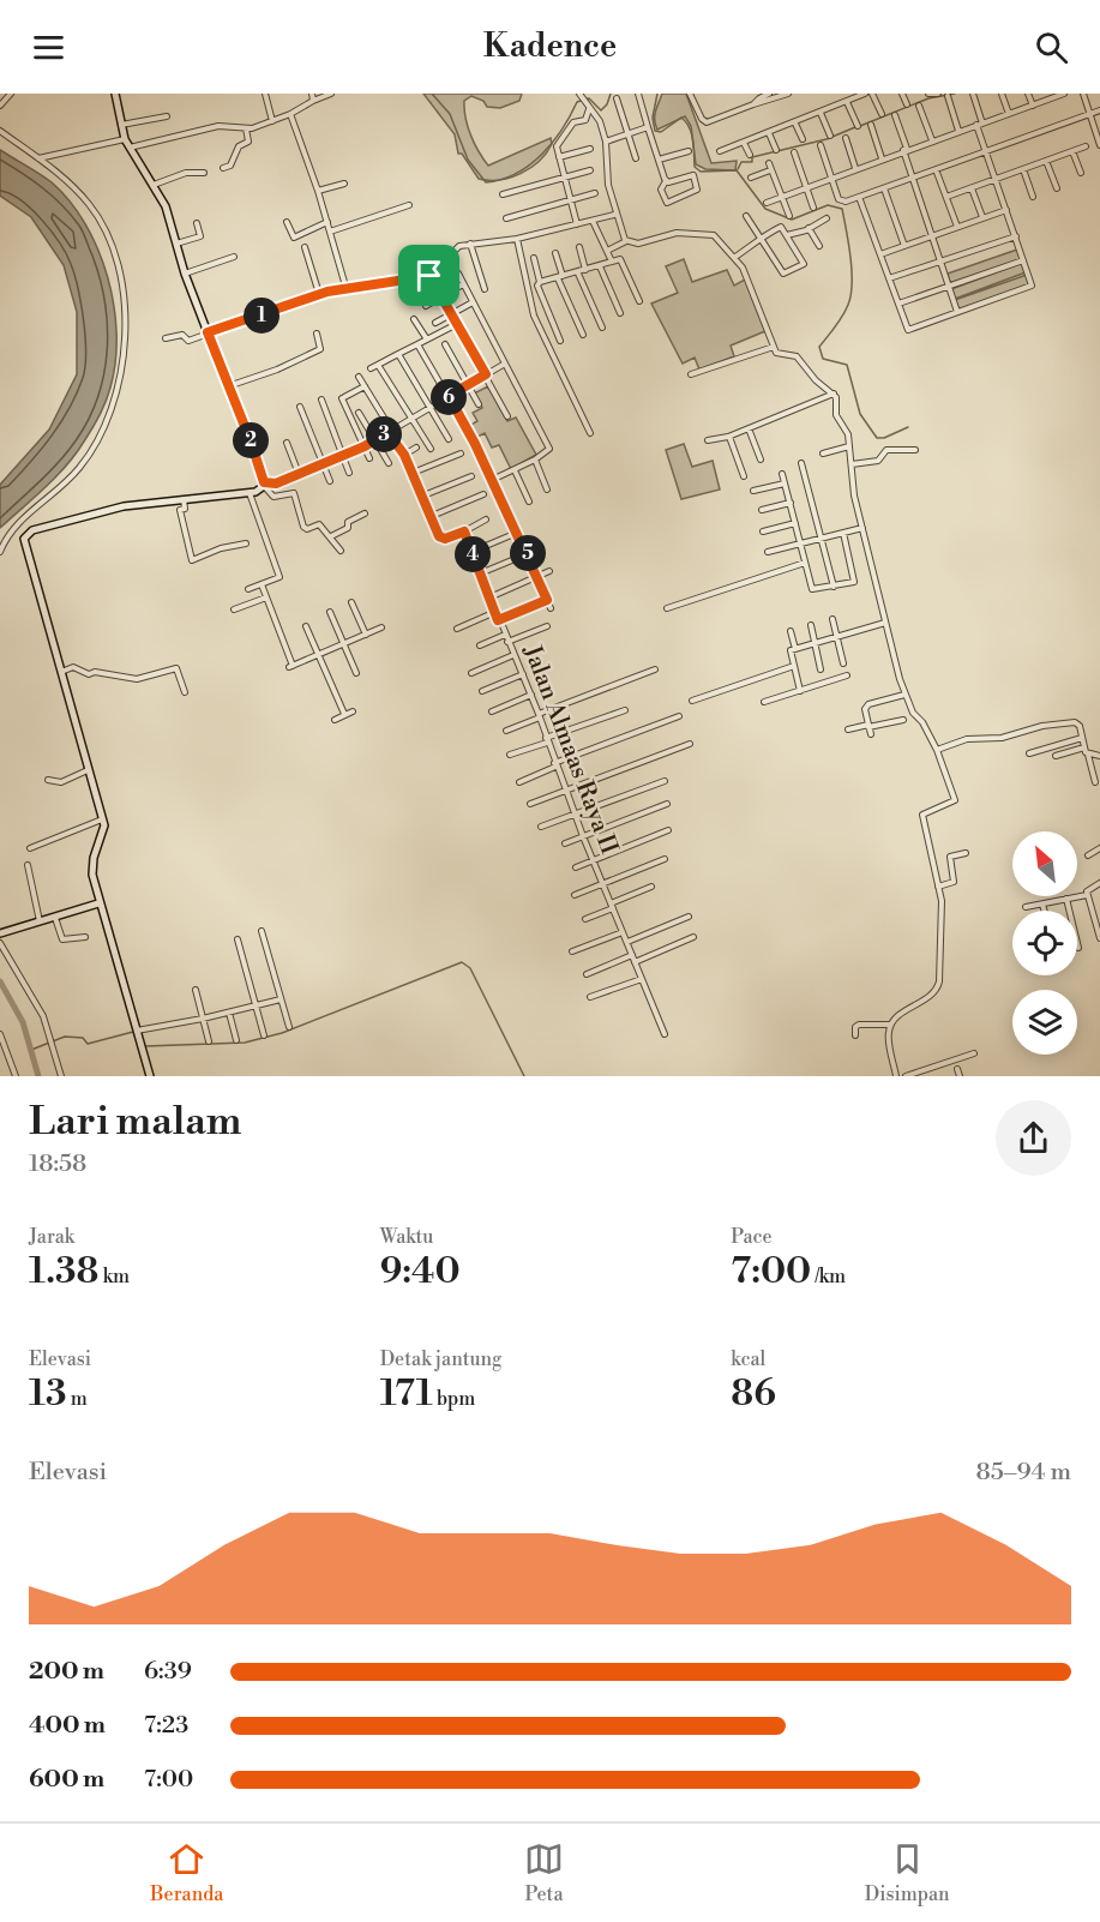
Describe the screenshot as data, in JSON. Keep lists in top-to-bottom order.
{
  "streets": {
    "street": ["Jalan Almaas Raya II"]
  },
  "north": "top left",
  "page": {
    "header": "Kadence",
    "pins": [
      "1",
      "6",
      "3",
      "2",
      "5",
      "4"
    ],
    "heading": ["Lari malam", "18:58"],
    "stats": [
      ["Jarak", "1.38 km"],
      ["Waktu", "9:40"],
      ["Pace", "7:00 /km"],
      ["Elevasi", "13 m"],
      ["Detak jantung", "171 bpm"],
      ["kcal", "86"]
    ],
    "chart": ["Elevasi", "85–94 m"],
    "list": [
      {
        "name": "200 m",
        "note": "6:39"
      },
      {
        "name": "400 m",
        "note": "7:23"
      },
      {
        "name": "600 m",
        "note": "7:00"
      }
    ],
    "tabs": ["Beranda", "Peta", "Disimpan"]
  }
}
